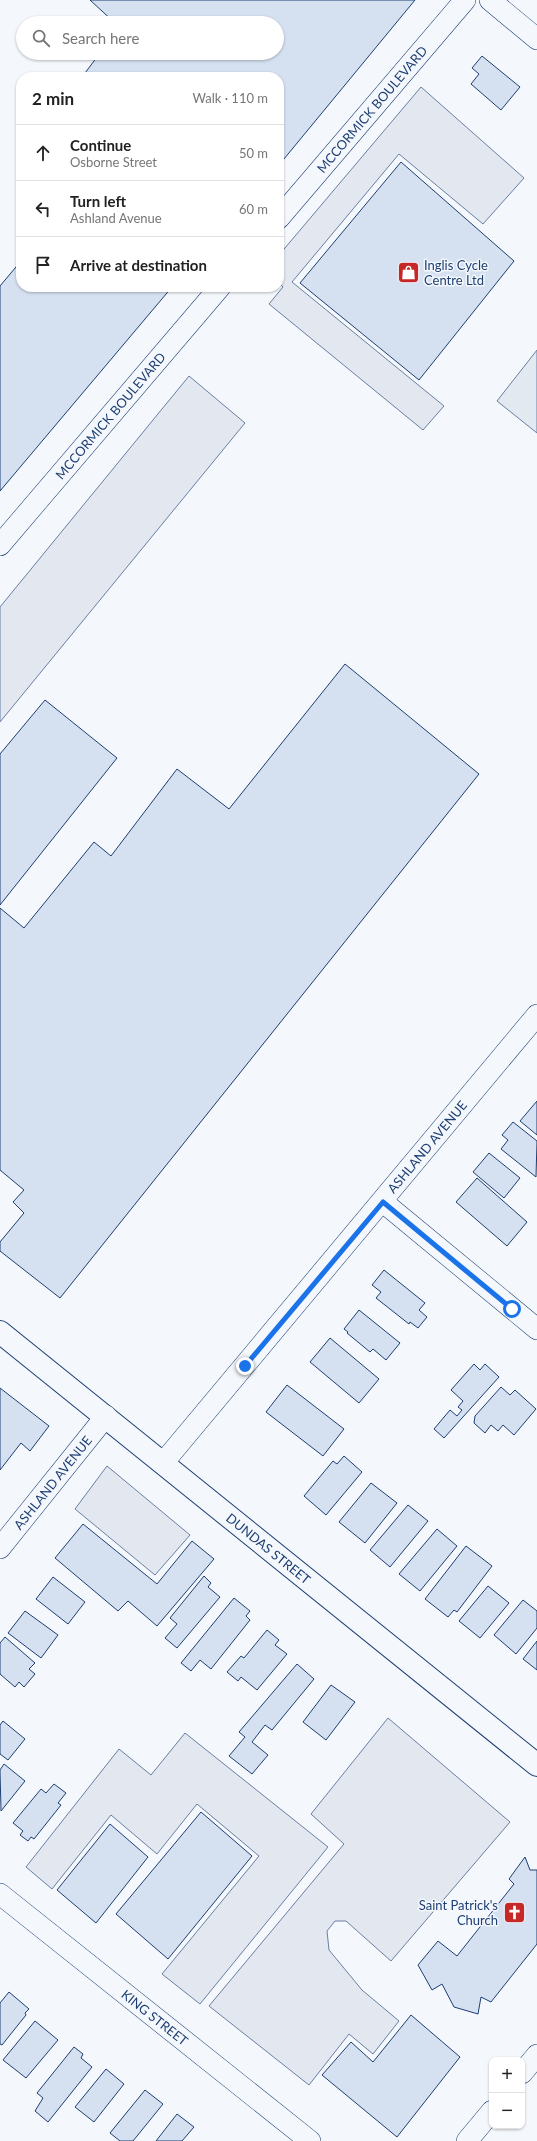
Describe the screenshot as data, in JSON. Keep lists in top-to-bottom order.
{
  "streets": {
    "main road": ["DUNDAS STREET"],
    "street": ["MCCORMICK BOULEVARD", "ASHLAND AVENUE", "KING STREET"]
  },
  "crossings": [
    ["ASHLAND AVENUE", "DUNDAS STREET"]
  ],
  "places": {
    "shop": ["Inglis Cycle Centre Ltd"],
    "church": ["Saint Patrick's Church"]
  },
  "page": {
    "search": "Search here",
    "heading": ["2 min", "Walk · 110 m"],
    "list": [
      ["Continue", "Osborne Street", "50 m"],
      ["Turn left", "Ashland Avenue", "60 m"],
      "Arrive at destination"
    ],
    "map_buttons": ["+", "−"]
  }
}
